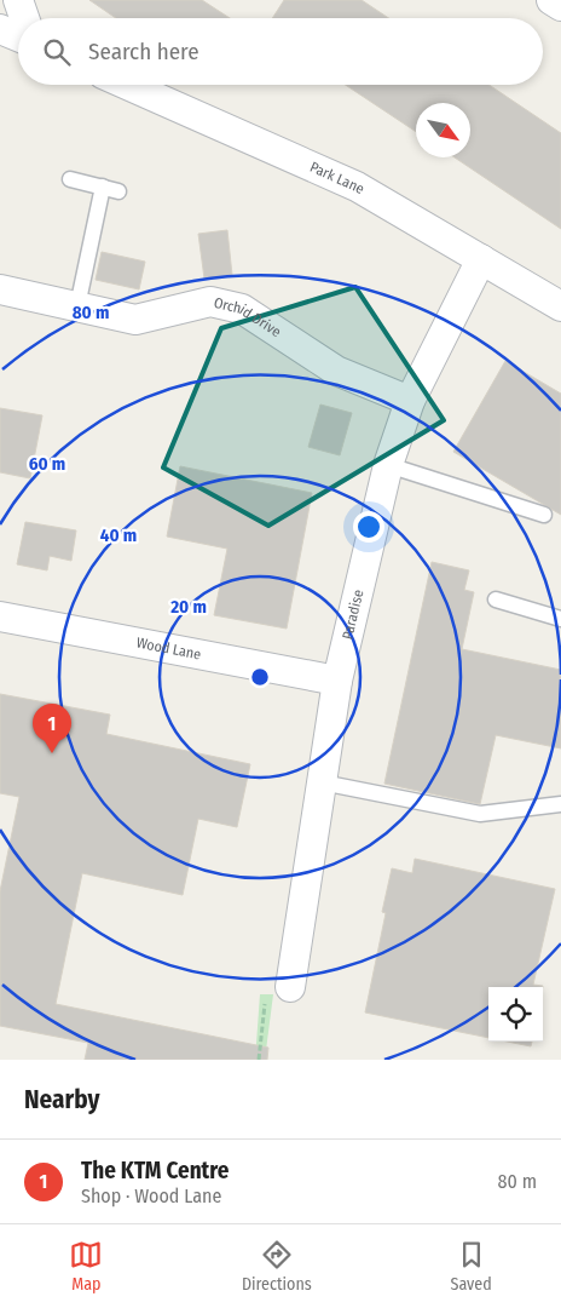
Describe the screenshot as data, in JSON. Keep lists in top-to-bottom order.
{
  "streets": {
    "street": [
      "Park Lane",
      "Orchid Drive",
      "Paradise",
      "Wood Lane"
    ]
  },
  "crossings": [
    ["Park Lane", "Paradise"],
    ["Orchid Drive", "Paradise"],
    ["Paradise", "Wood Lane"]
  ],
  "north": "bottom right",
  "page": {
    "search": "Search here",
    "pins": "1",
    "heading": "Nearby",
    "list": [
      {
        "mark": "1",
        "name": "The KTM Centre",
        "note": "Shop · Wood Lane",
        "value": "80 m"
      }
    ],
    "nav": ["Map", "Directions", "Saved"]
  },
  "rings": [
    "80 m",
    "60 m",
    "40 m",
    "20 m"
  ]
}
